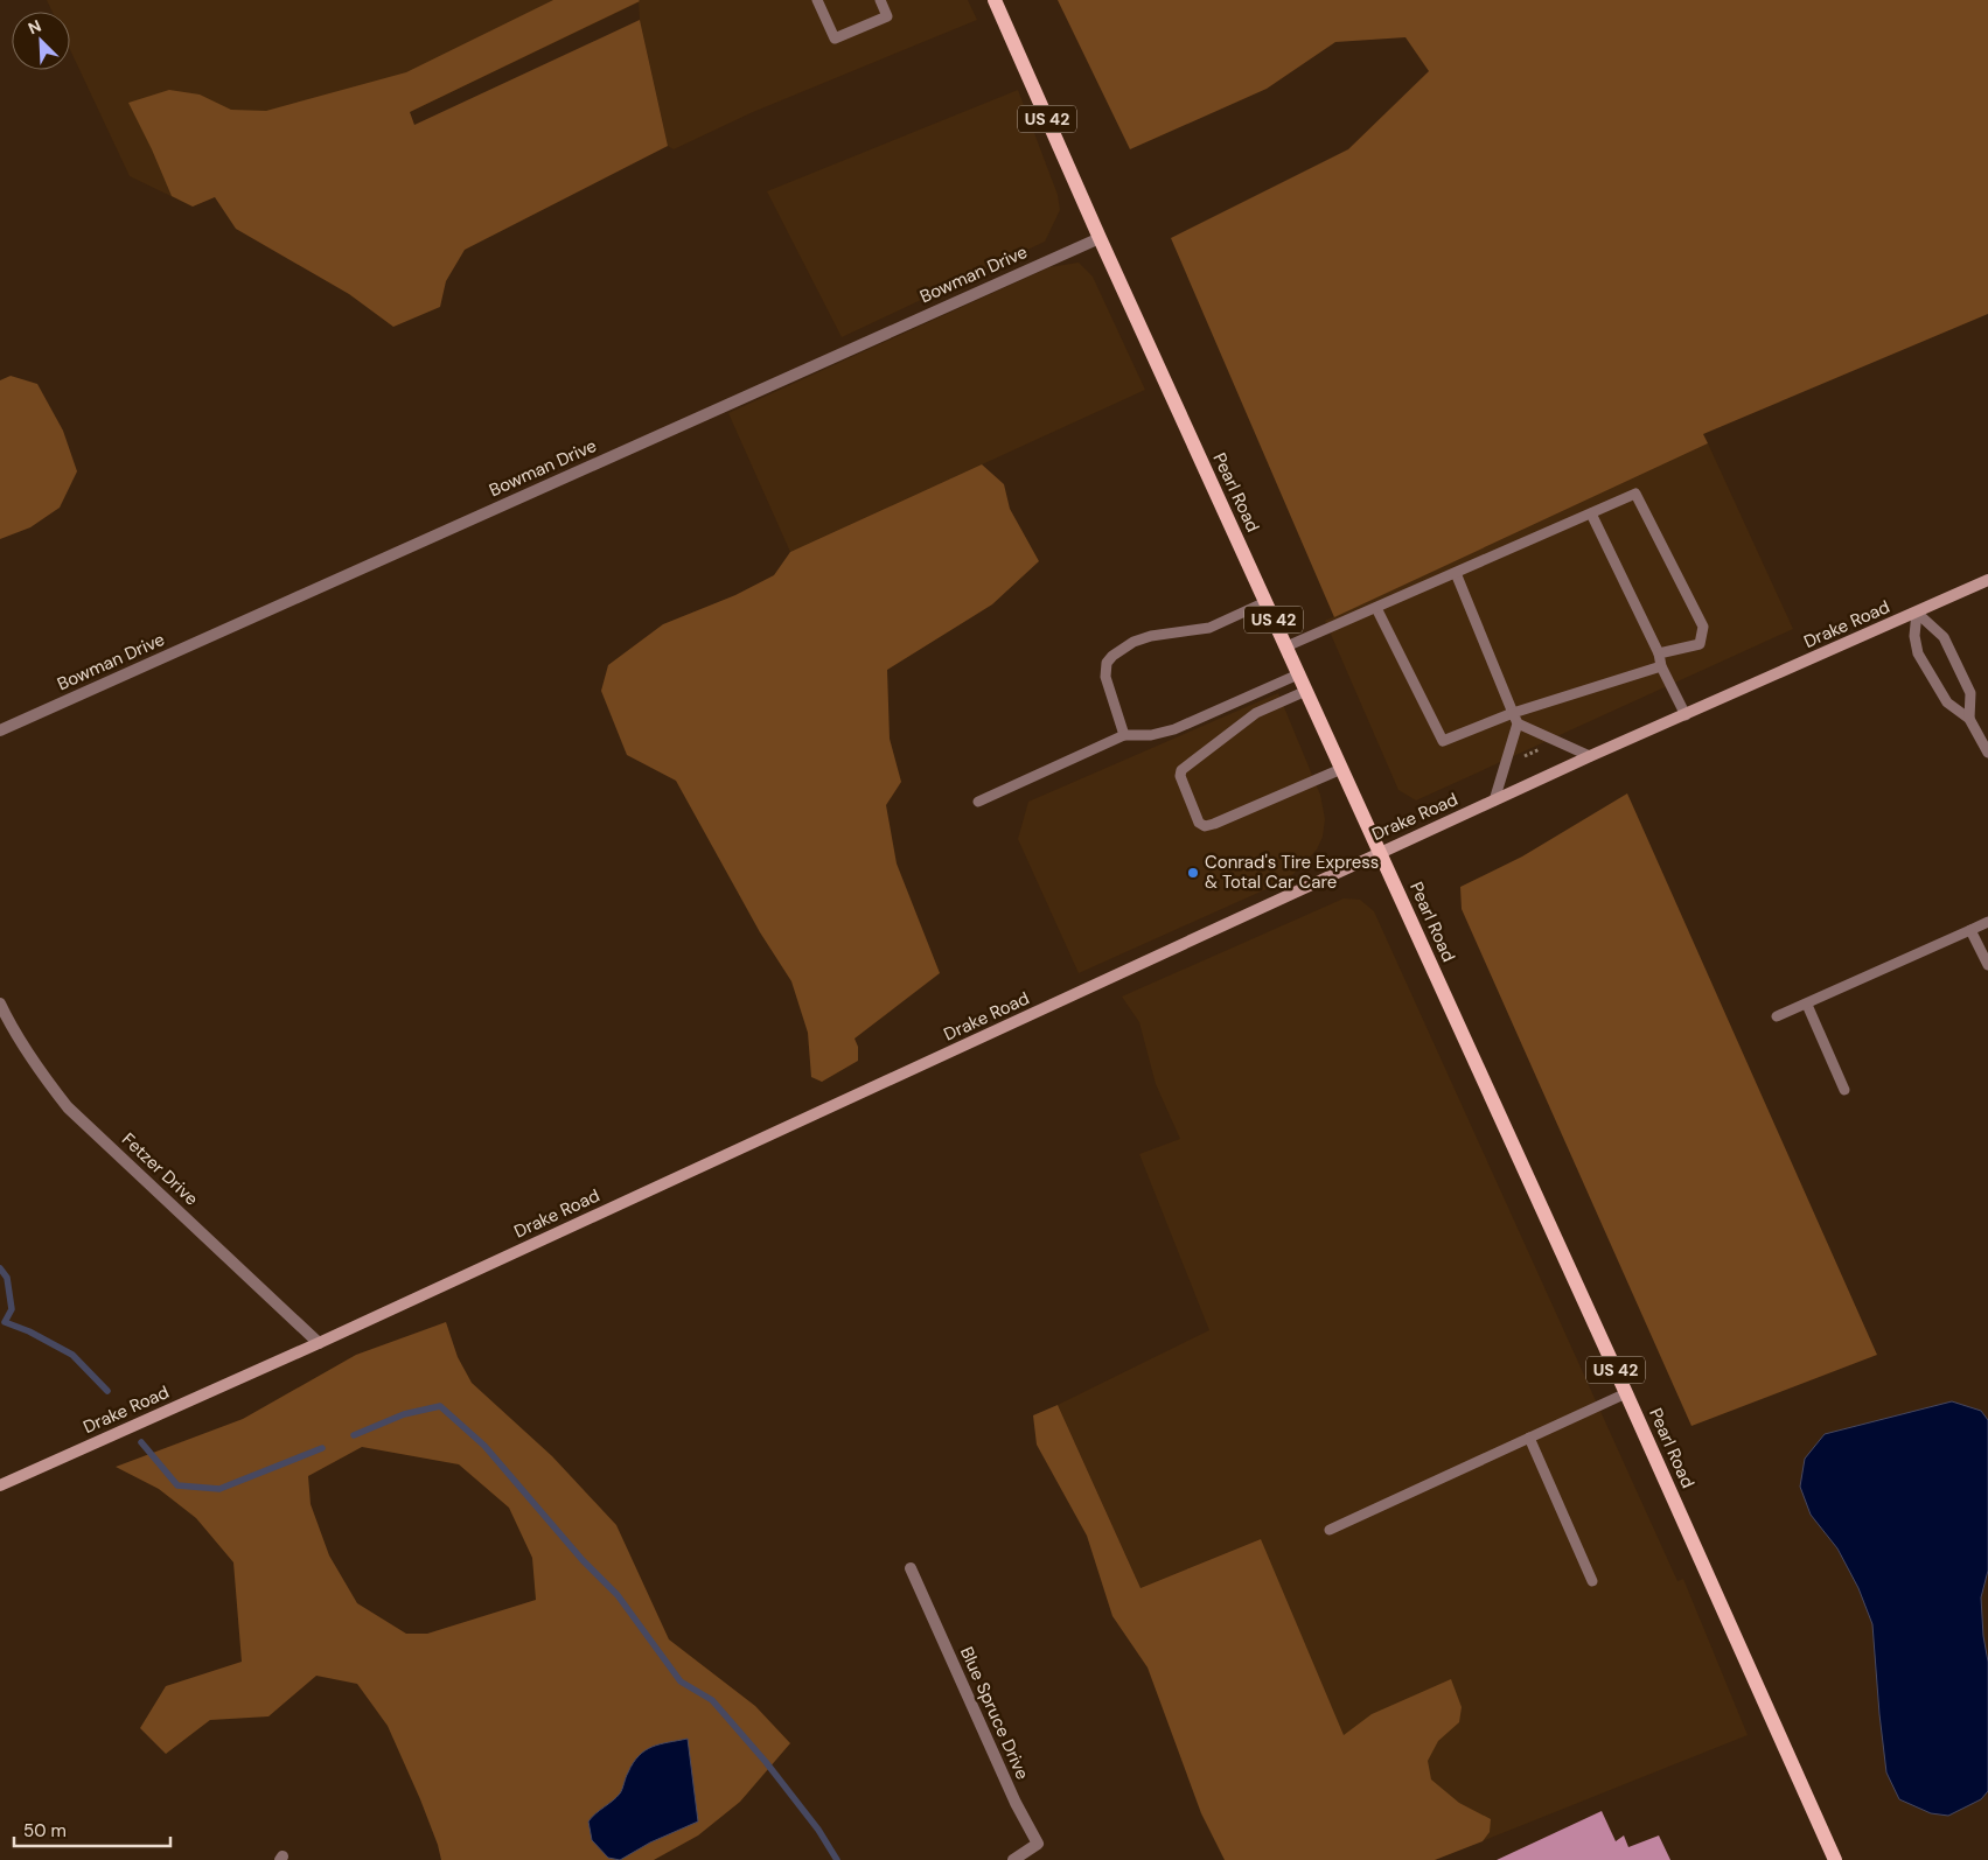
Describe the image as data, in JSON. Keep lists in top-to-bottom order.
{
  "streets": {
    "main road": ["US 42", "Pearl Road"],
    "street": [
      "Bowman Drive",
      "Drake Road",
      "Fetzer Drive",
      "Blue Spruce Drive"
    ]
  },
  "crossings": [
    ["Bowman Drive", "Pearl Road"],
    ["Pearl Road", "Drake Road"],
    ["Drake Road", "Fetzer Drive"]
  ],
  "places": ["Conrad's Tire Express & Total Car Care"],
  "scale_bar": "50 m",
  "north": "top left"
}
